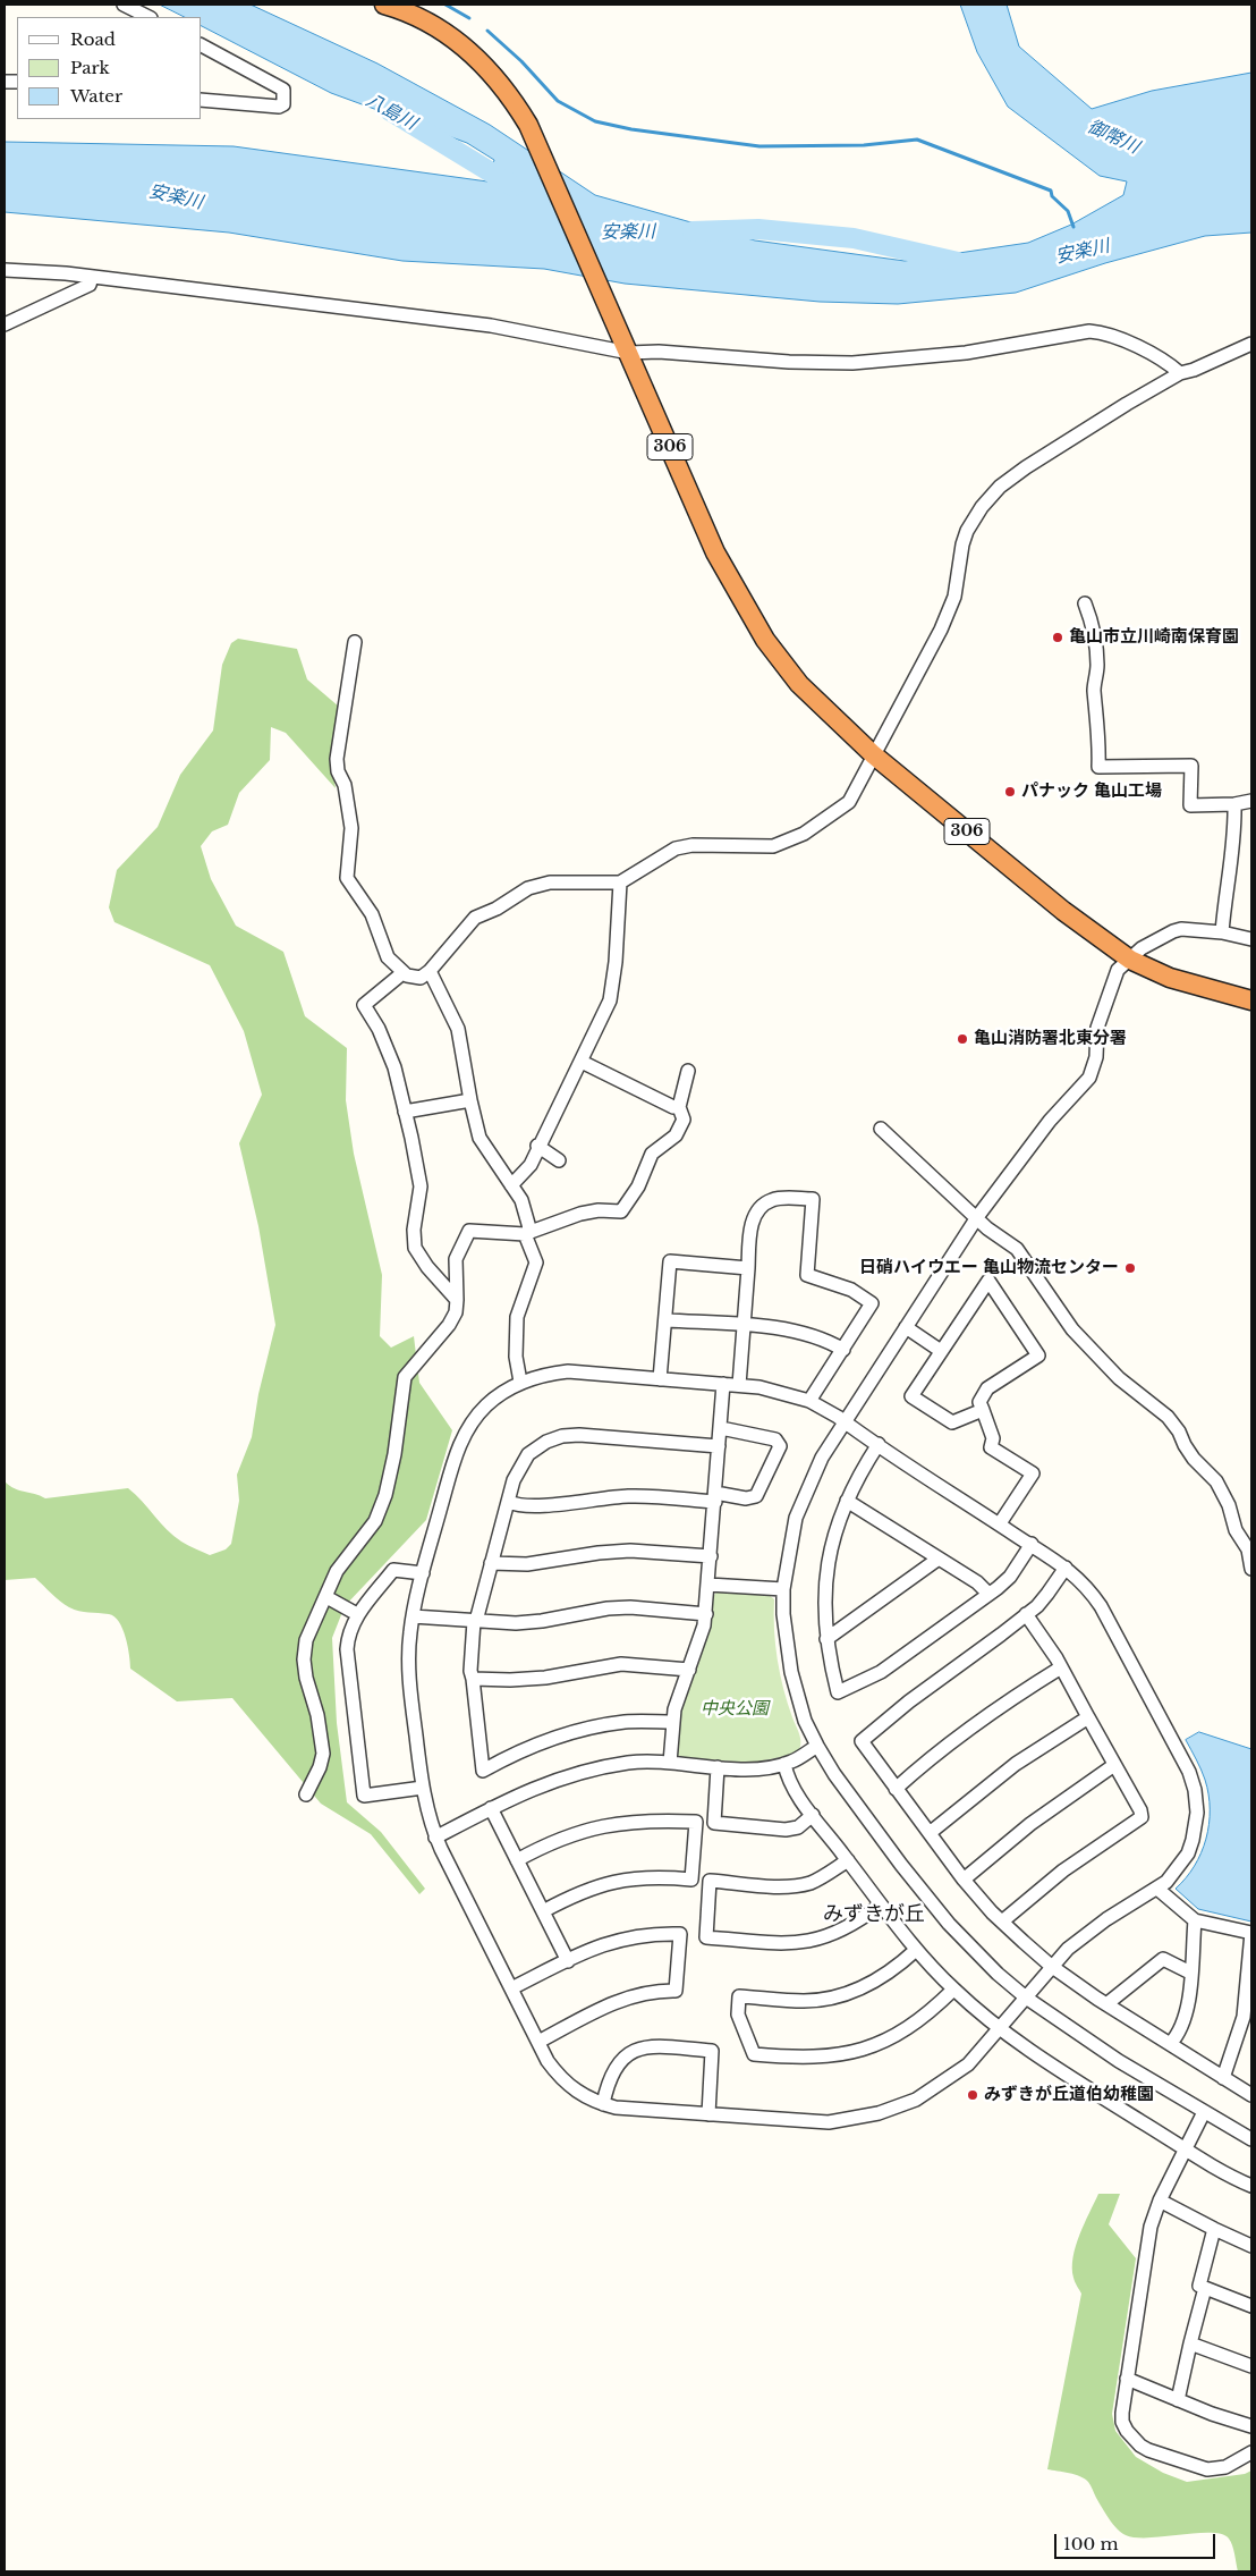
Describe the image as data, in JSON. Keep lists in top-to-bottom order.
{
  "streets": {
    "highway": ["306"]
  },
  "districts": ["みずきが丘"],
  "water": ["八島川", "御幣川", "安楽川"],
  "parks": ["中央公園"],
  "places": [
    "亀山市立川崎南保育園",
    "パナック 亀山工場",
    "亀山消防署北東分署",
    "日硝ハイウエー 亀山物流センター",
    "みずきが丘道伯幼稚園"
  ],
  "legend": ["Road", "Park", "Water"],
  "scale_bar": "100 m"
}
